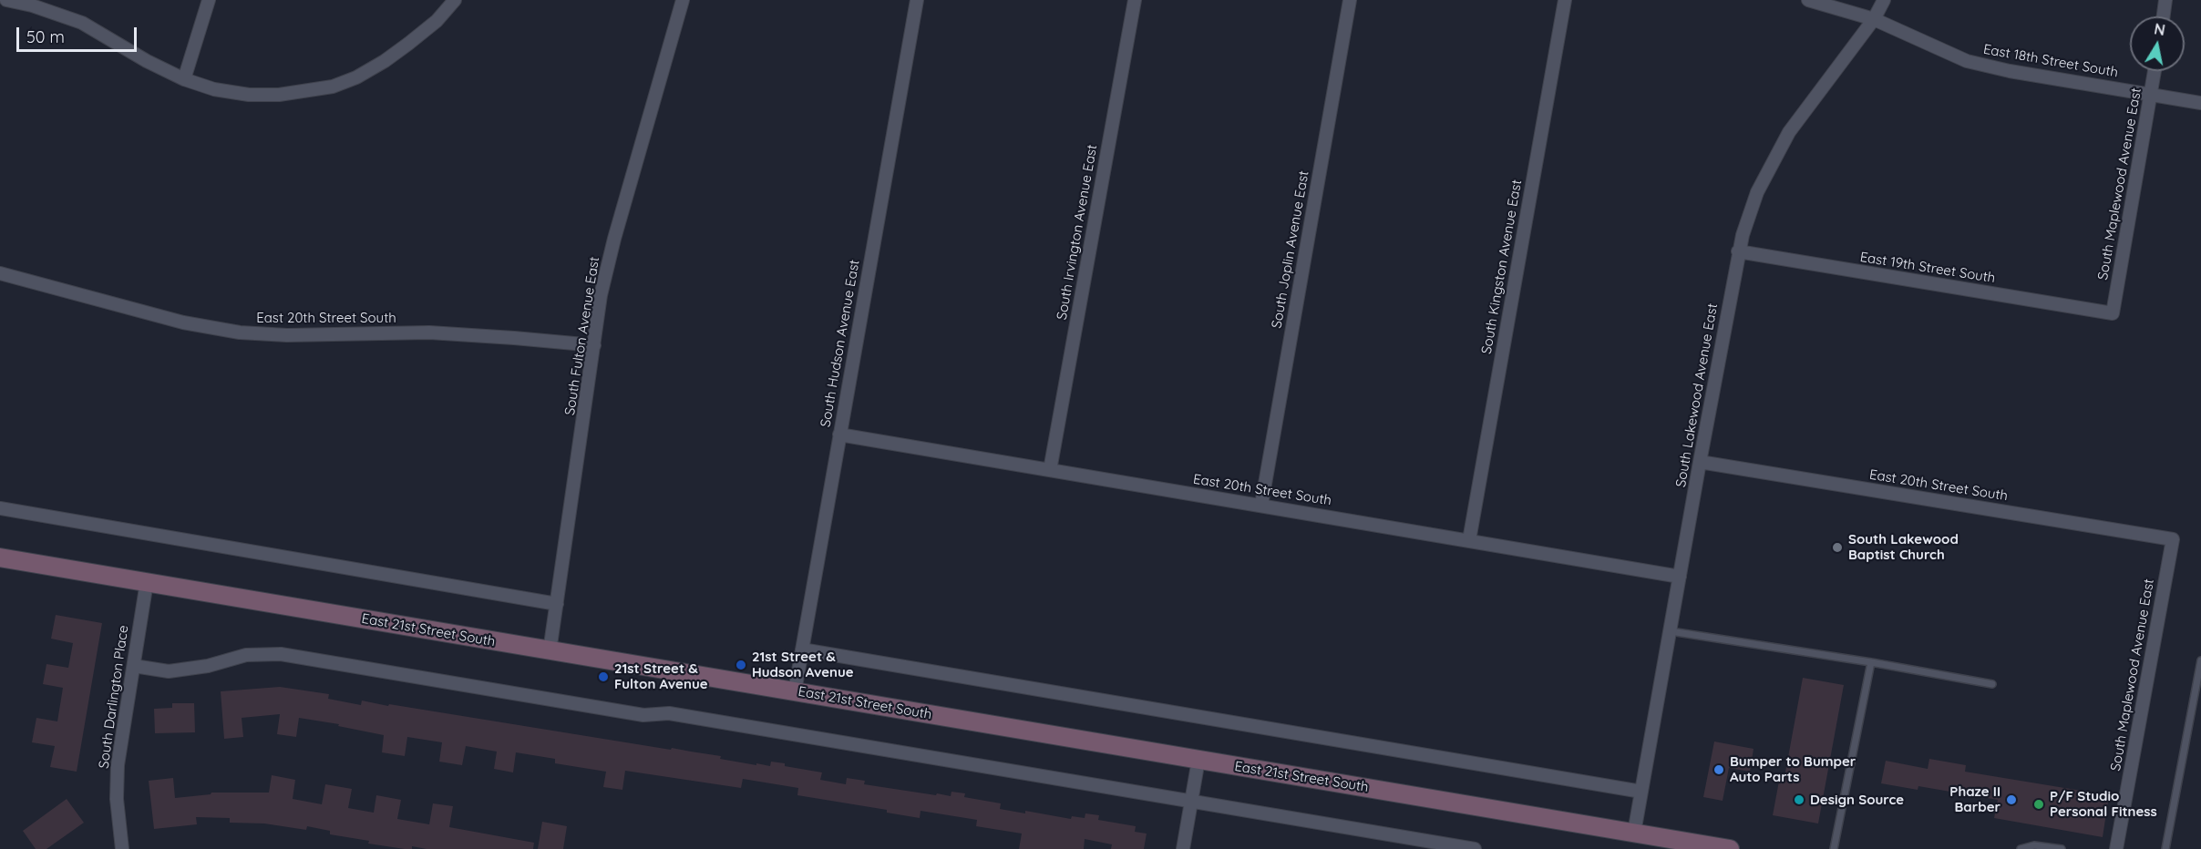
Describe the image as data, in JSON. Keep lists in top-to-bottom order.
{
  "streets": {
    "main road": ["East 21st Street South"],
    "street": [
      "East 18th Street South",
      "South Maplewood Avenue East",
      "South Irvington Avenue East",
      "South Joplin Avenue East",
      "South Kingston Avenue East",
      "East 19th Street South",
      "East 20th Street South",
      "South Fulton Avenue East",
      "South Hudson Avenue East",
      "South Lakewood Avenue East",
      "South Darlington Place"
    ]
  },
  "crossings": [
    ["East 18th Street South", "South Maplewood Avenue East"],
    ["East 18th Street South", "South Lakewood Avenue East"],
    ["South Maplewood Avenue East", "East 19th Street South"],
    ["South Maplewood Avenue East", "East 20th Street South"],
    ["South Irvington Avenue East", "East 20th Street South"],
    ["South Joplin Avenue East", "East 20th Street South"],
    ["South Kingston Avenue East", "East 20th Street South"],
    ["East 19th Street South", "South Lakewood Avenue East"],
    ["East 20th Street South", "South Fulton Avenue East"],
    ["East 20th Street South", "South Hudson Avenue East"],
    ["East 20th Street South", "South Lakewood Avenue East"],
    ["South Fulton Avenue East", "East 21st Street South"],
    ["South Hudson Avenue East", "East 21st Street South"],
    ["South Lakewood Avenue East", "East 21st Street South"],
    ["East 21st Street South", "South Darlington Place"]
  ],
  "places": [
    "South Lakewood Baptist Church",
    "21st Street & Hudson Avenue",
    "21st Street & Fulton Avenue",
    "Bumper to Bumper Auto Parts",
    "Design Source",
    "Phaze II Barber",
    "P/F Studio Personal Fitness"
  ],
  "scale_bar": "50 m",
  "north": "top"
}
